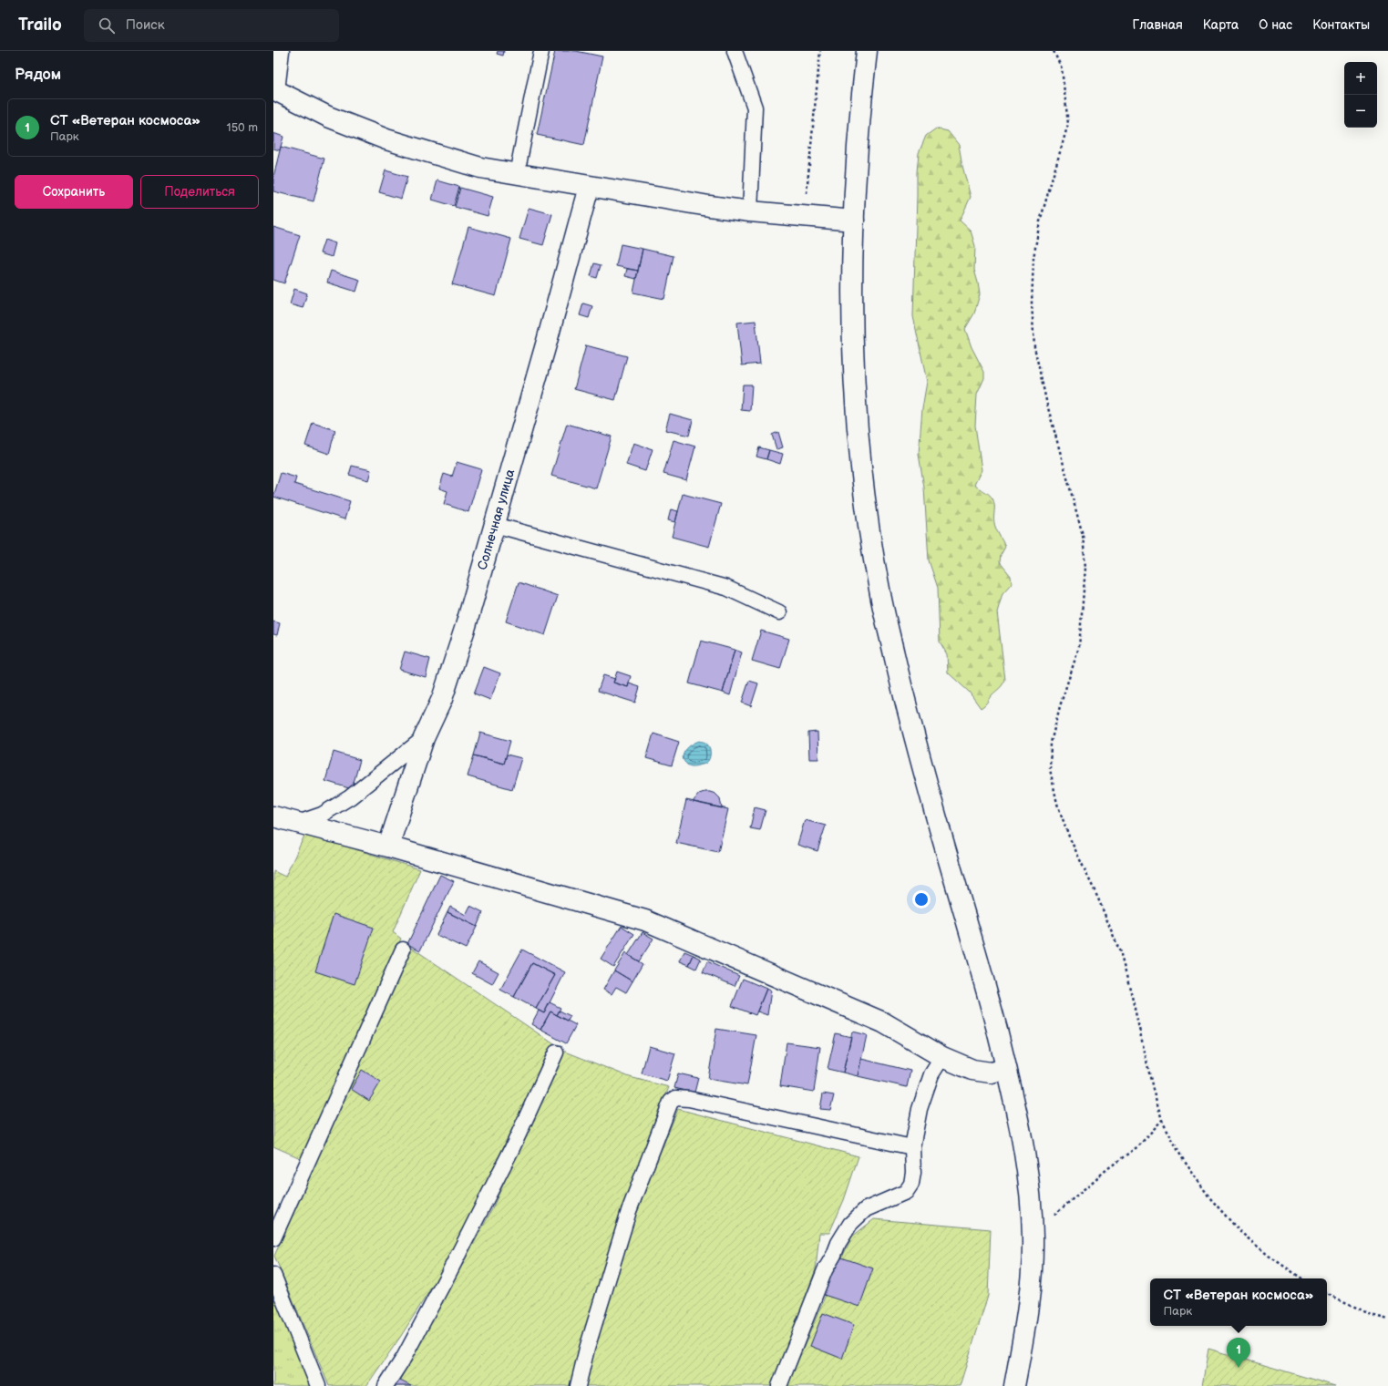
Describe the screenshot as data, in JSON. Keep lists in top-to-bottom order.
{
  "streets": {
    "street": ["Солнечная улица"]
  },
  "page": {
    "header": "Trailo",
    "search": "Поиск",
    "nav": [
      "Главная",
      "Карта",
      "О нас",
      "Контакты"
    ],
    "heading": "Рядом",
    "map_buttons": ["+", "−"],
    "list": [
      {
        "mark": "1",
        "name": "СТ «Ветеран космоса»",
        "note": "Парк",
        "value": "150 m"
      }
    ],
    "buttons": ["Сохранить", "Поделиться"],
    "popup": ["СТ «Ветеран космоса»", "Парк"],
    "pins": "1"
  }
}
